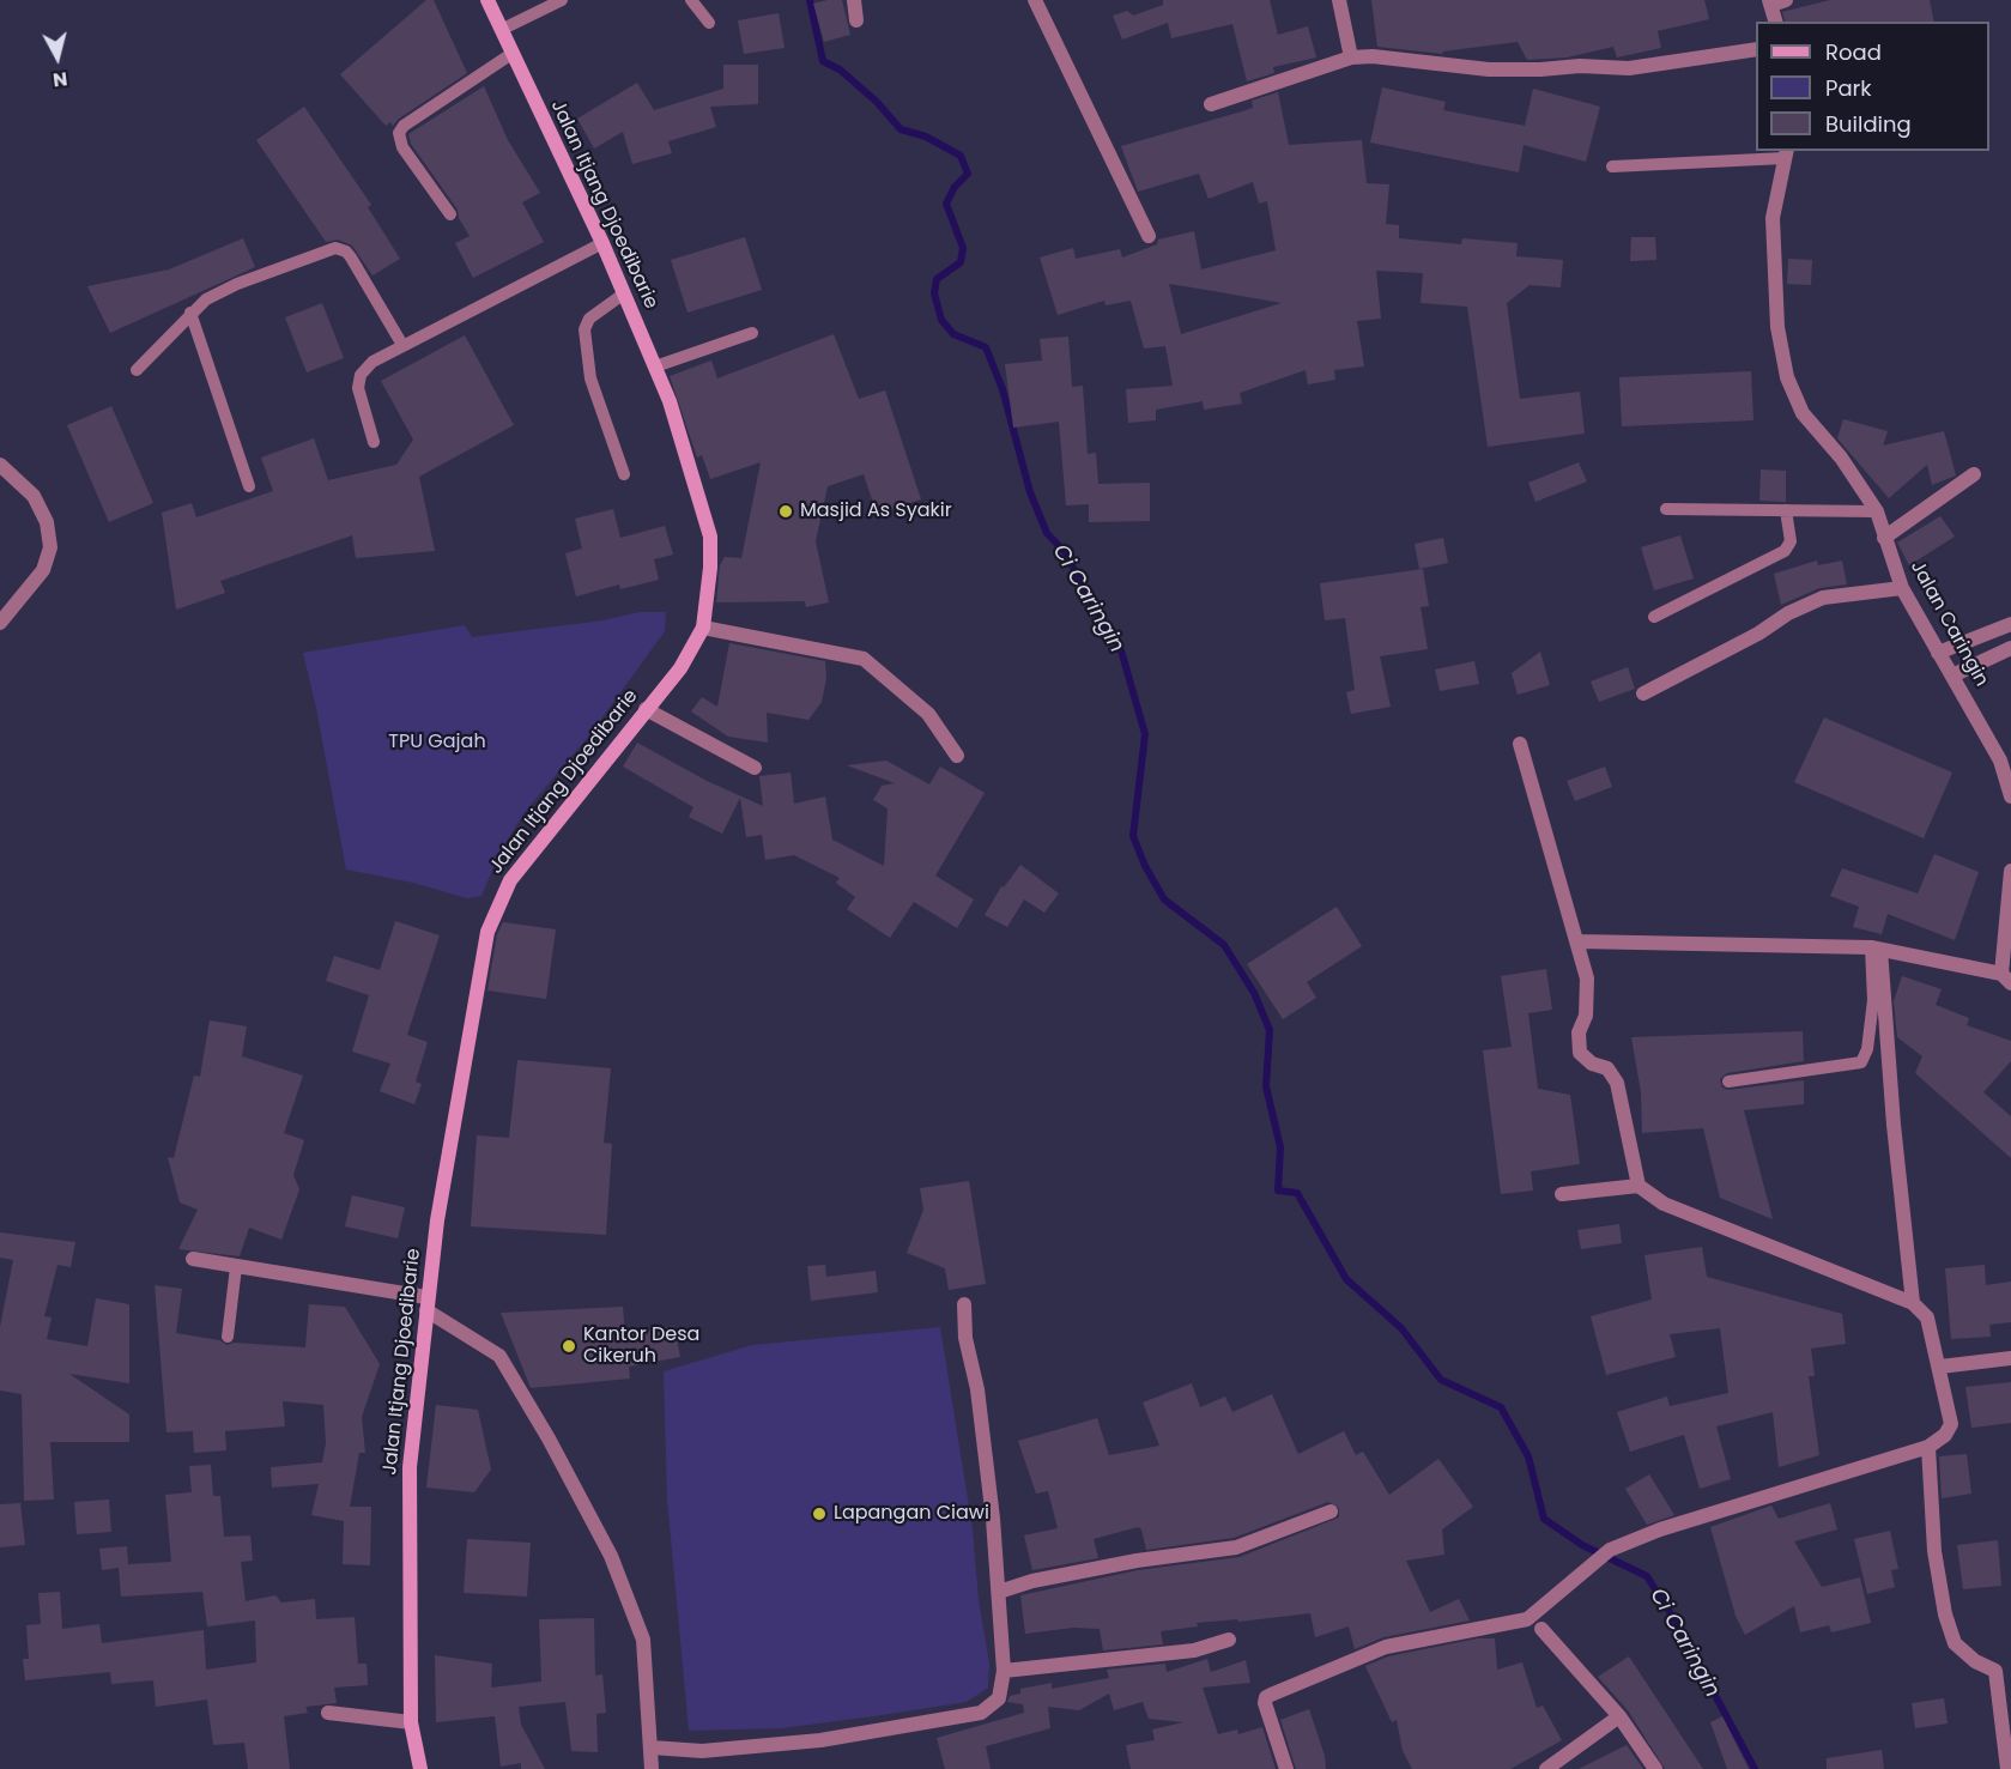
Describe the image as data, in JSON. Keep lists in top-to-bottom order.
{
  "streets": {
    "main road": ["Jalan Itjang Djoedibarie"],
    "street": ["Jalan Caringin"]
  },
  "water": ["Ci Caringin"],
  "parks": ["TPU Gajah"],
  "places": ["Masjid As Syakir", "Kantor Desa Cikeruh", "Lapangan Ciawi"],
  "legend": ["Road", "Park", "Building"],
  "north": "bottom"
}
